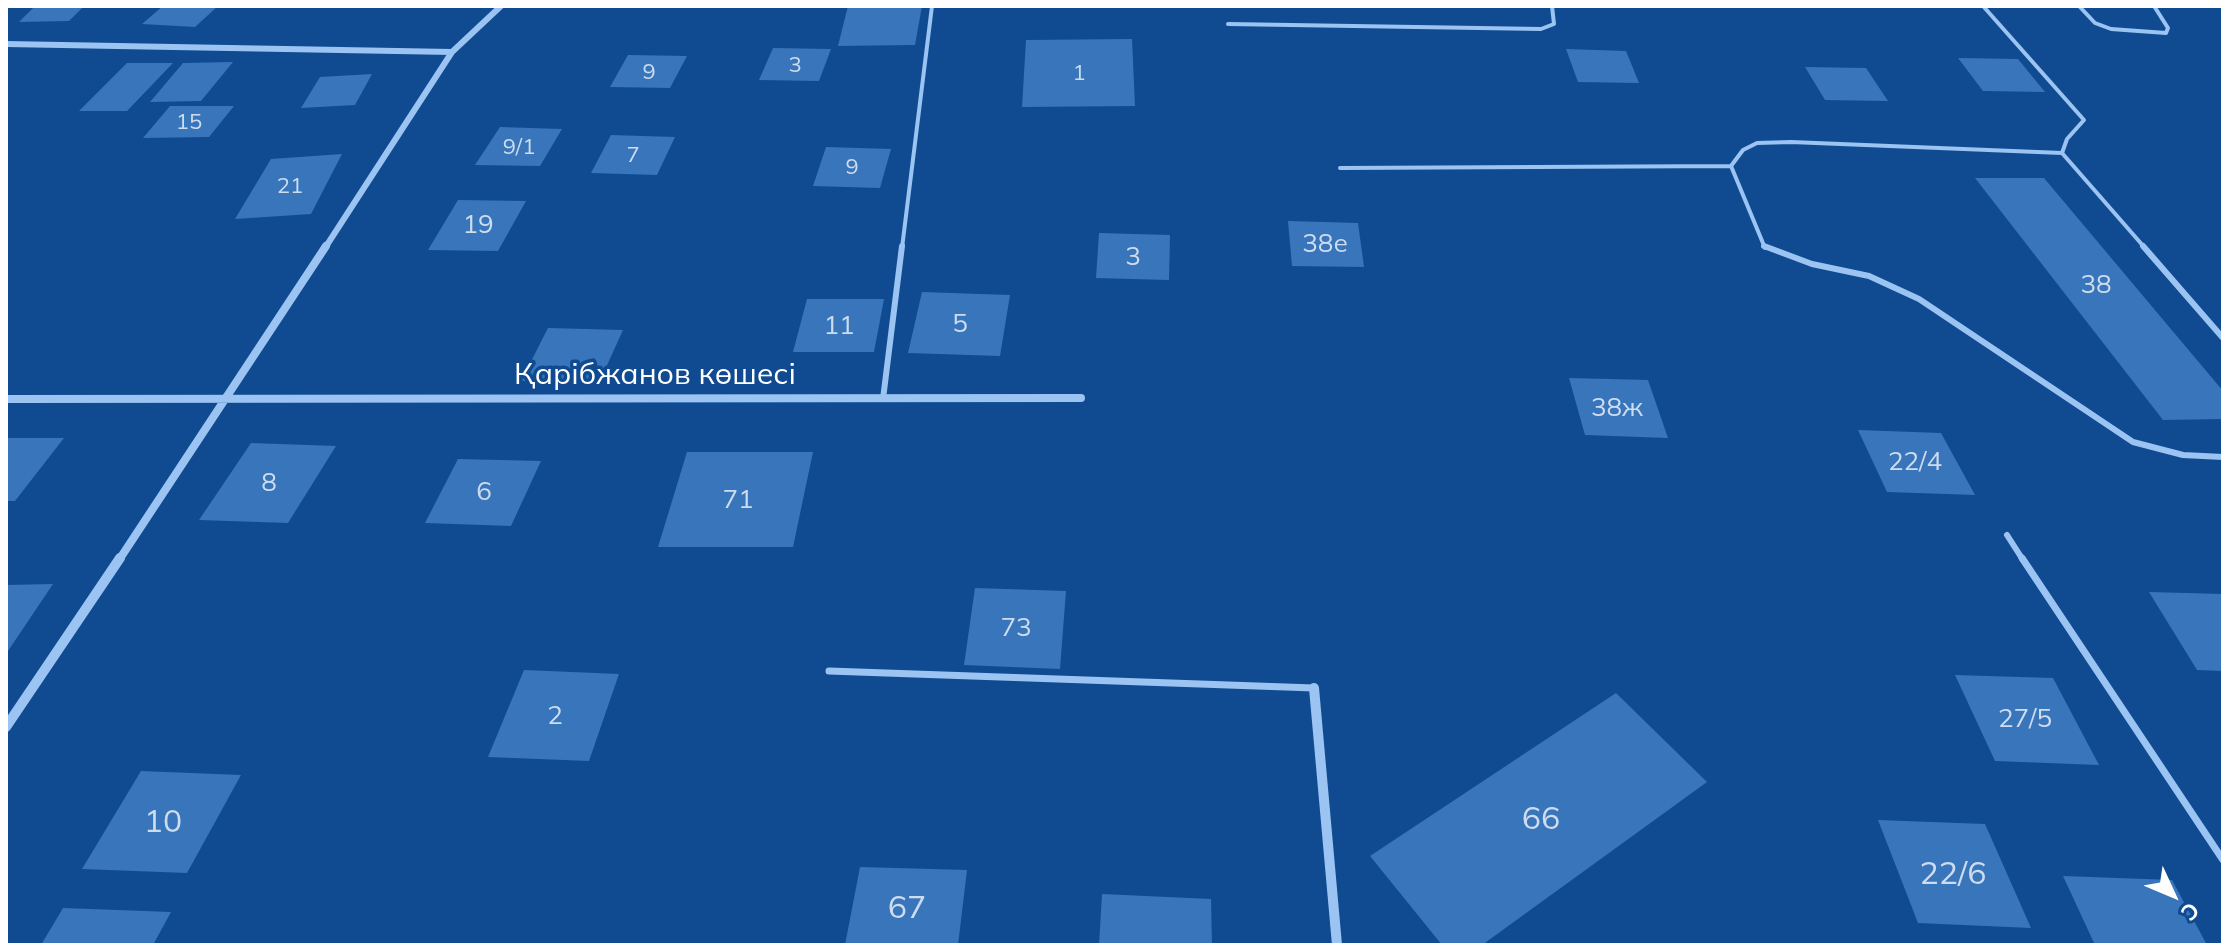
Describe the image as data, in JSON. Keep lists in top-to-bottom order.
{
  "streets": {
    "street": ["Қарібжанов көшесі"]
  },
  "house_numbers": [
    "3",
    "9",
    "1",
    "15",
    "9/1",
    "7",
    "9",
    "21",
    "19",
    "38е",
    "3",
    "38",
    "5",
    "11",
    "38ж",
    "22/4",
    "8",
    "6",
    "71",
    "73",
    "2",
    "27/5",
    "66",
    "10",
    "22/6",
    "67"
  ],
  "north": "bottom right"
}
